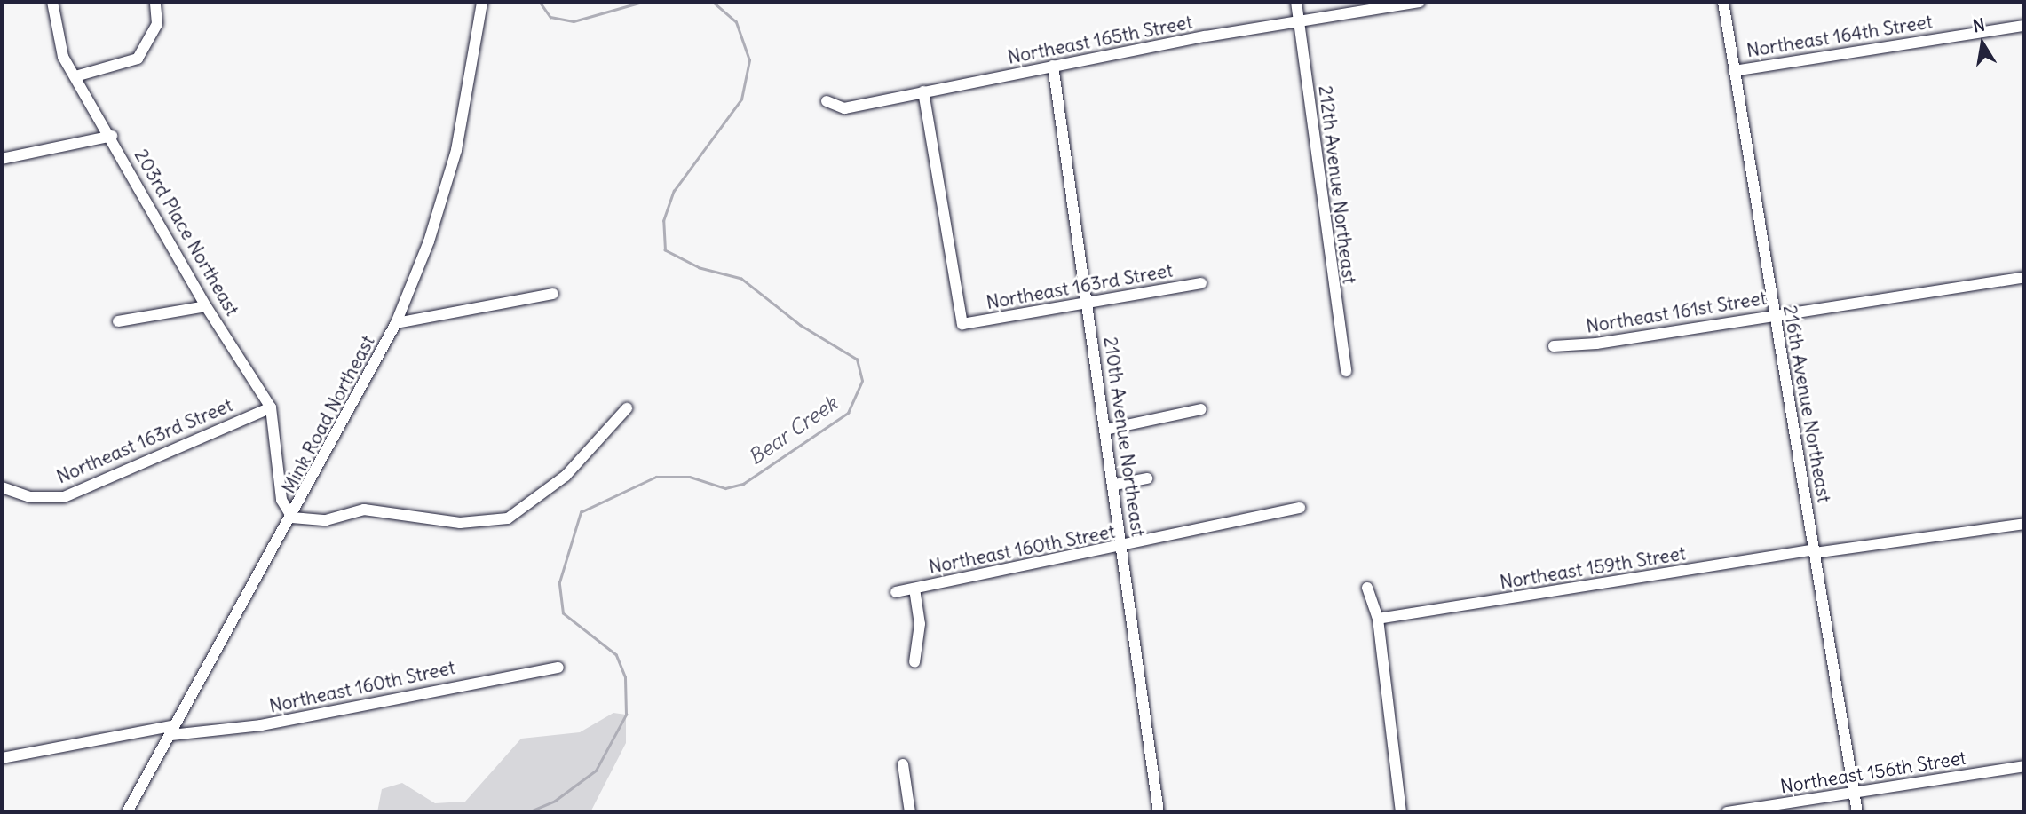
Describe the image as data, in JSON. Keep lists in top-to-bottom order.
{
  "streets": {
    "street": [
      "Northeast 164th Street",
      "Northeast 165th Street",
      "212th Avenue Northeast",
      "203rd Place Northeast",
      "Northeast 163rd Street",
      "Northeast 161st Street",
      "216th Avenue Northeast",
      "Mink Road Northeast",
      "210th Avenue Northeast",
      "Northeast 160th Street",
      "Northeast 159th Street",
      "Northeast 156th Street"
    ]
  },
  "crossings": [
    ["Northeast 164th Street", "216th Avenue Northeast"],
    ["Northeast 165th Street", "212th Avenue Northeast"],
    ["Northeast 165th Street", "Northeast 163rd Street"],
    ["Northeast 165th Street", "210th Avenue Northeast"],
    ["203rd Place Northeast", "Northeast 163rd Street"],
    ["203rd Place Northeast", "Mink Road Northeast"],
    ["Northeast 163rd Street", "210th Avenue Northeast"],
    ["Northeast 161st Street", "216th Avenue Northeast"],
    ["216th Avenue Northeast", "Northeast 159th Street"],
    ["216th Avenue Northeast", "Northeast 156th Street"],
    ["Mink Road Northeast", "Northeast 160th Street"],
    ["210th Avenue Northeast", "Northeast 160th Street"]
  ],
  "water": ["Bear Creek"],
  "north": "top"
}
